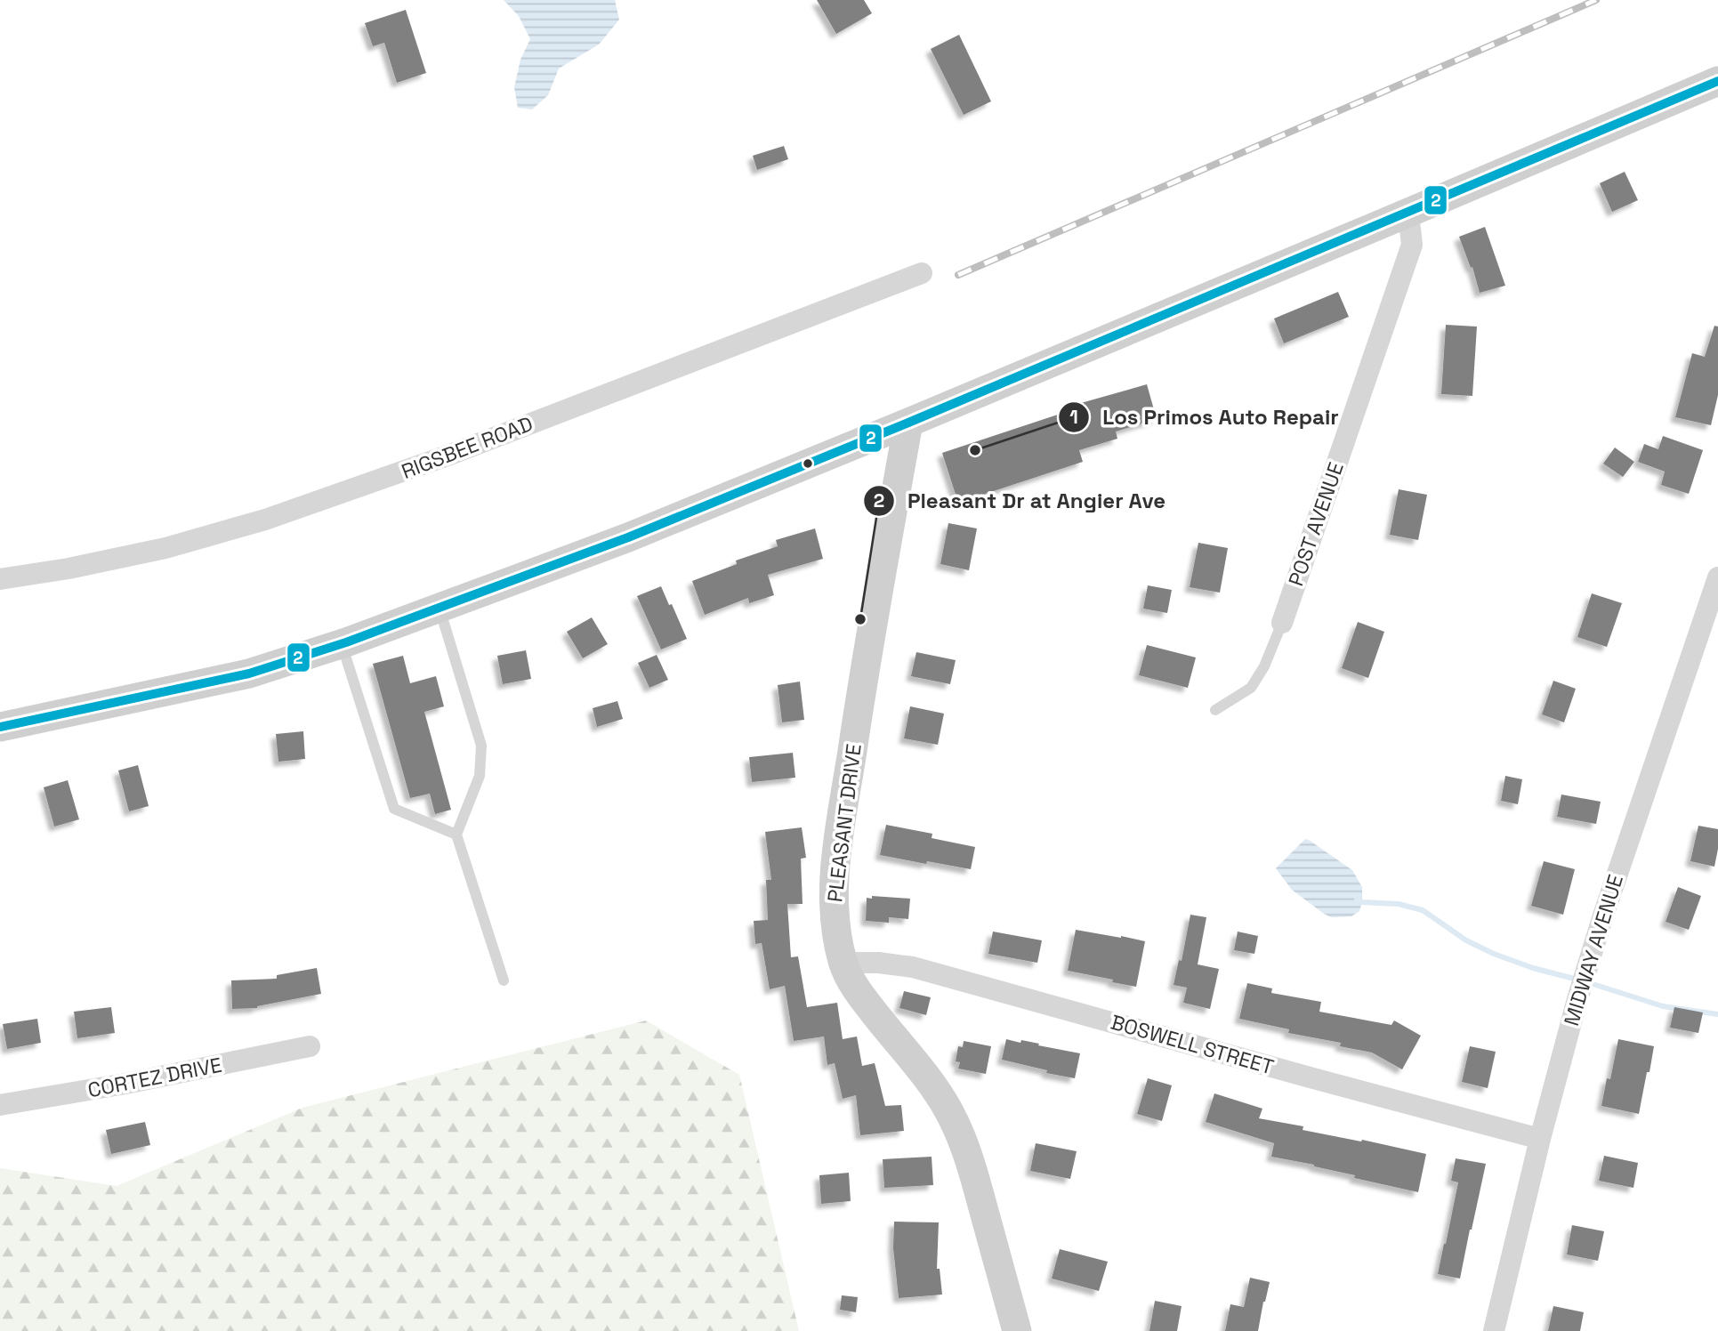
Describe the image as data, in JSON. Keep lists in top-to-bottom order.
{
  "streets": {
    "main road": ["PLEASANT DRIVE"],
    "street": [
      "RIGSBEE ROAD",
      "POST AVENUE",
      "MIDWAY AVENUE",
      "BOSWELL STREET",
      "CORTEZ DRIVE"
    ]
  },
  "crossings": [
    ["PLEASANT DRIVE", "BOSWELL STREET"],
    ["MIDWAY AVENUE", "BOSWELL STREET"]
  ],
  "places": ["Los Primos Auto Repair", "Pleasant Dr at Angier Ave"],
  "lines": ["transit line 2"]
}
